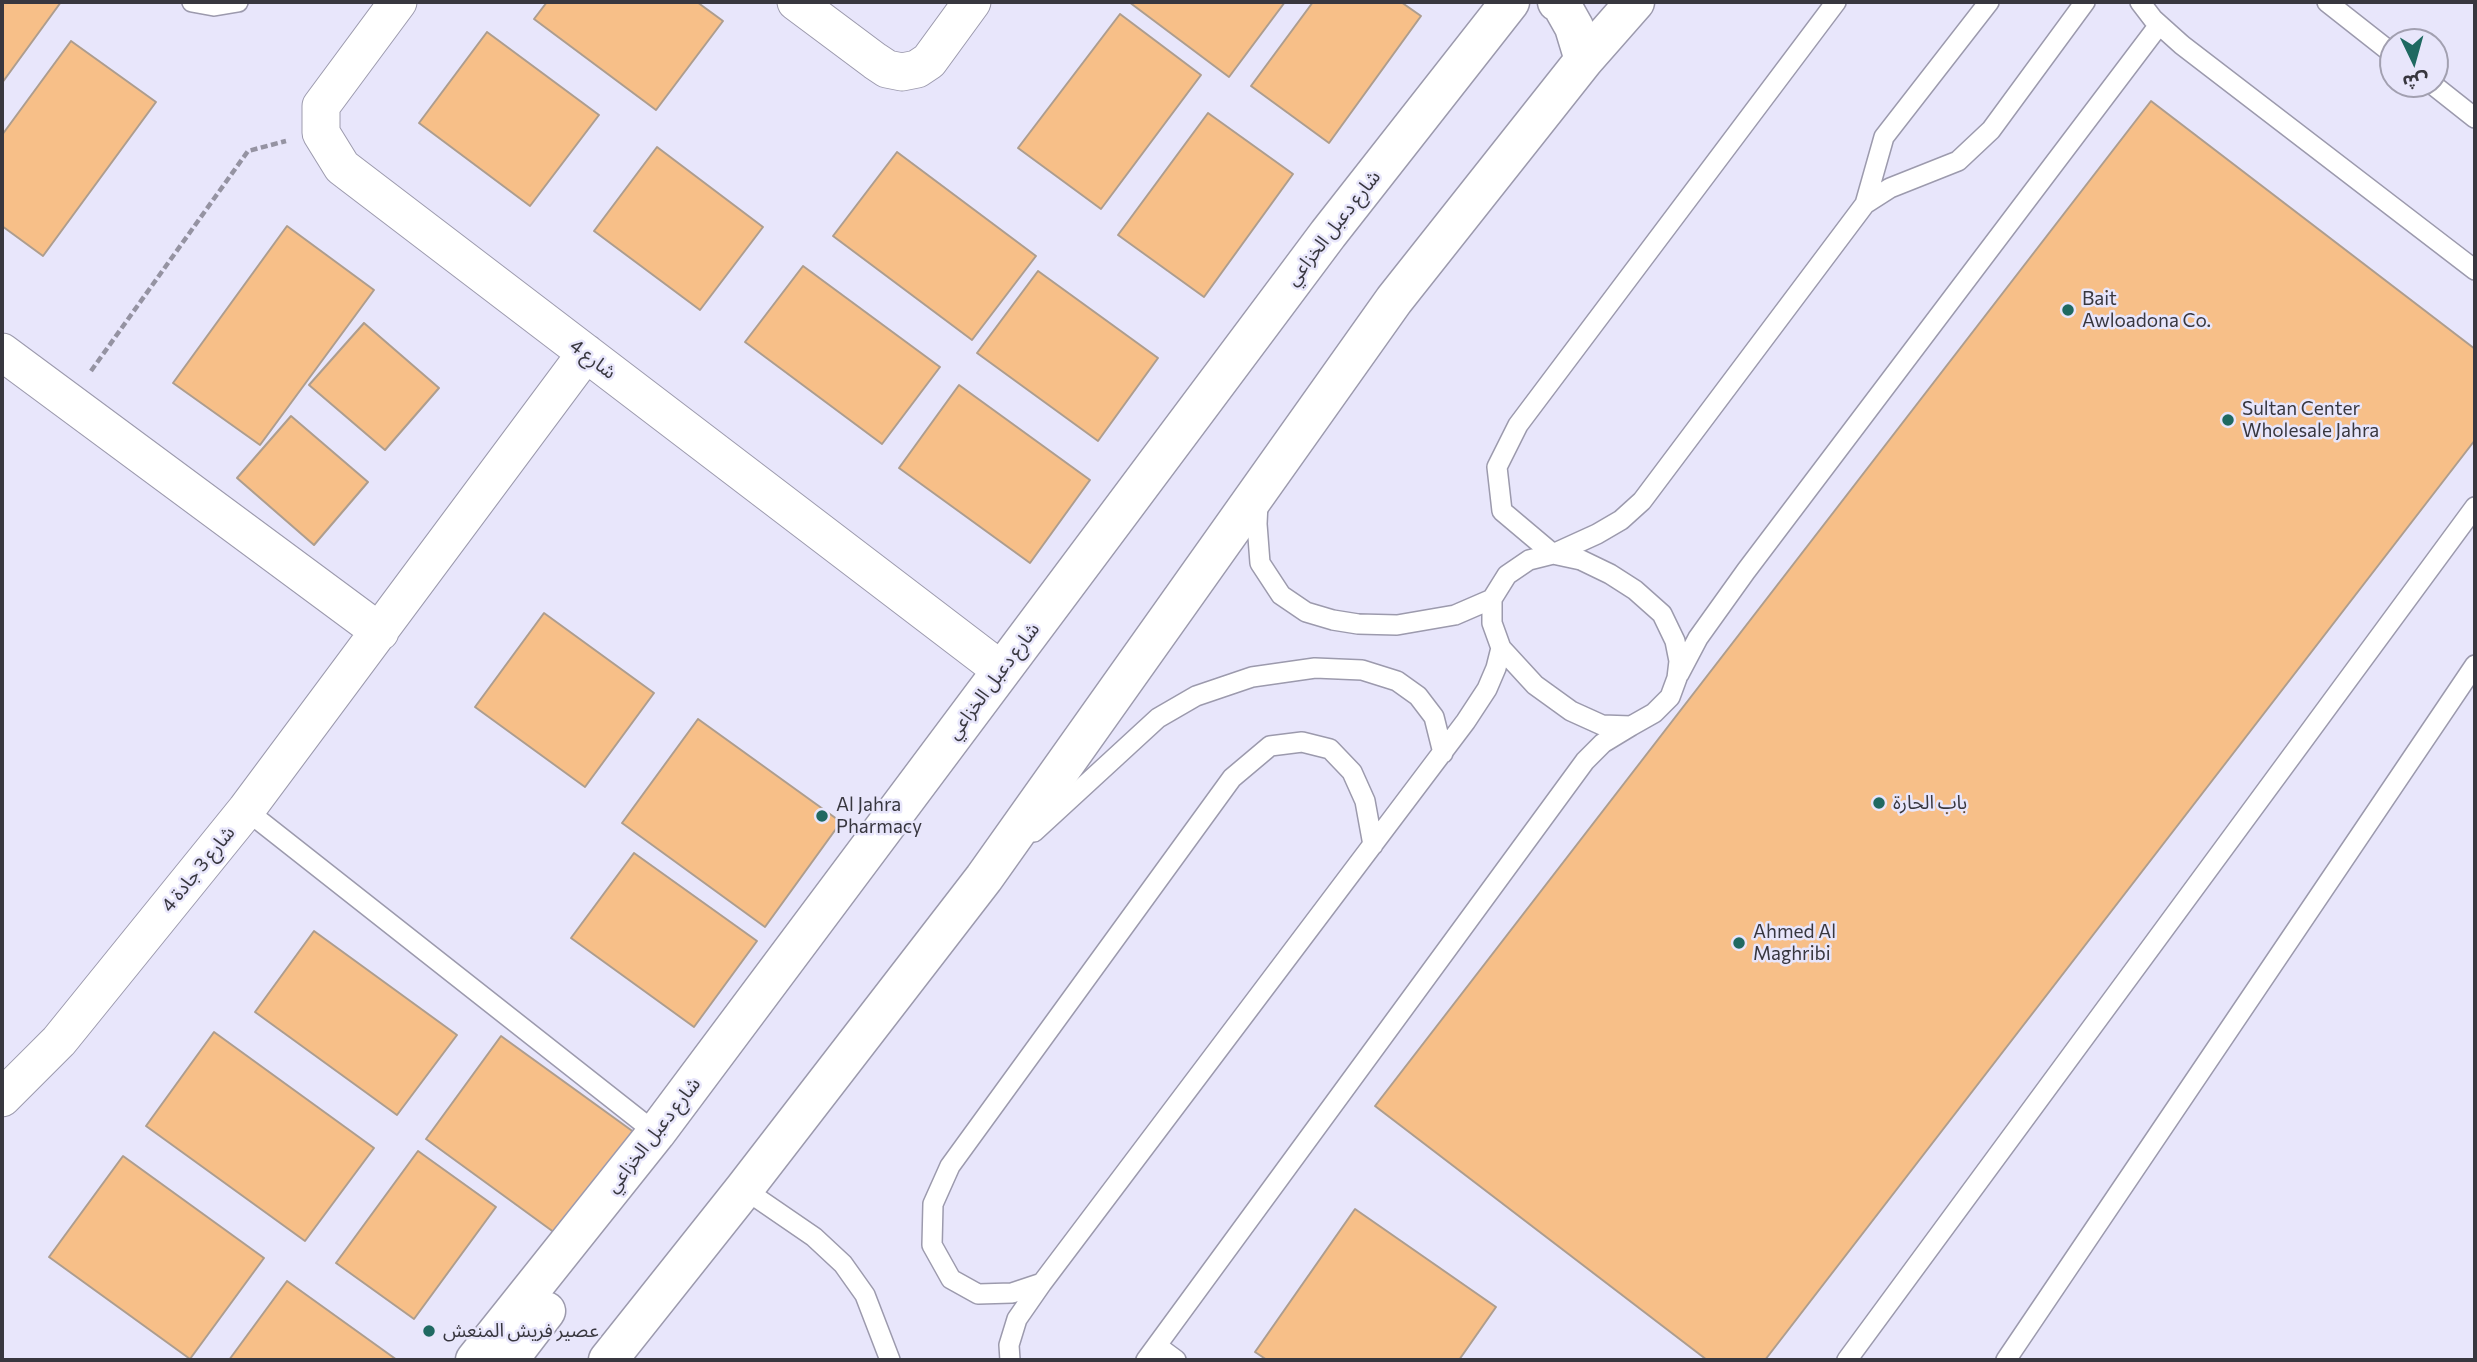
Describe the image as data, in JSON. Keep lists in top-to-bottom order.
{
  "streets": {
    "main road": ["شارع دعبل الخزاعي"],
    "street": ["شارع 4", "شارع 3 جادة 4"]
  },
  "crossings": [
    ["شارع دعبل الخزاعي", "شارع 4"],
    ["شارع 4", "شارع 3 جادة 4"]
  ],
  "places": [
    "Bait Awloadona Co.",
    "Sultan Center Wholesale Jahra",
    "باب الحارة",
    "Al Jahra Pharmacy",
    "Ahmed Al Maghribi",
    "عصير فريش المنعش"
  ],
  "north": "bottom"
}
